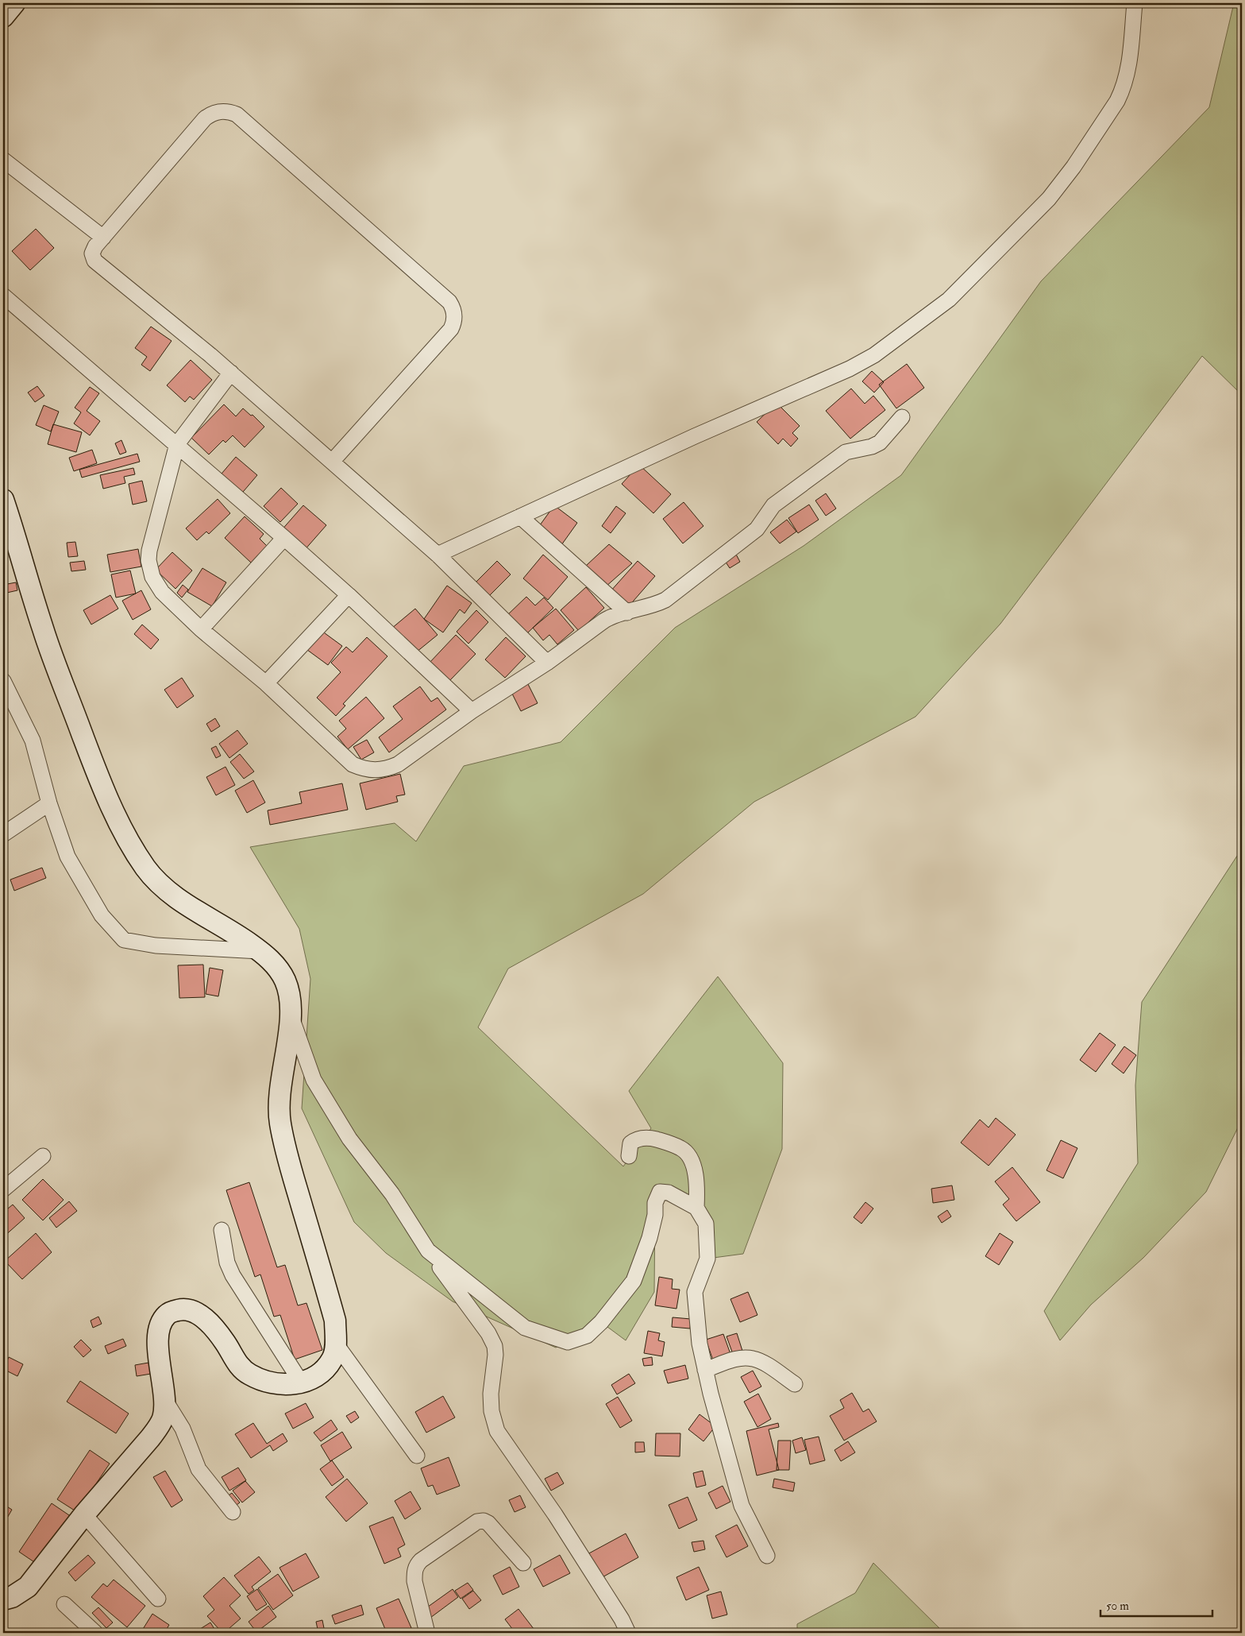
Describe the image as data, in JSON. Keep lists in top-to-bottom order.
{
  "scale_bar": "50 m"
}
